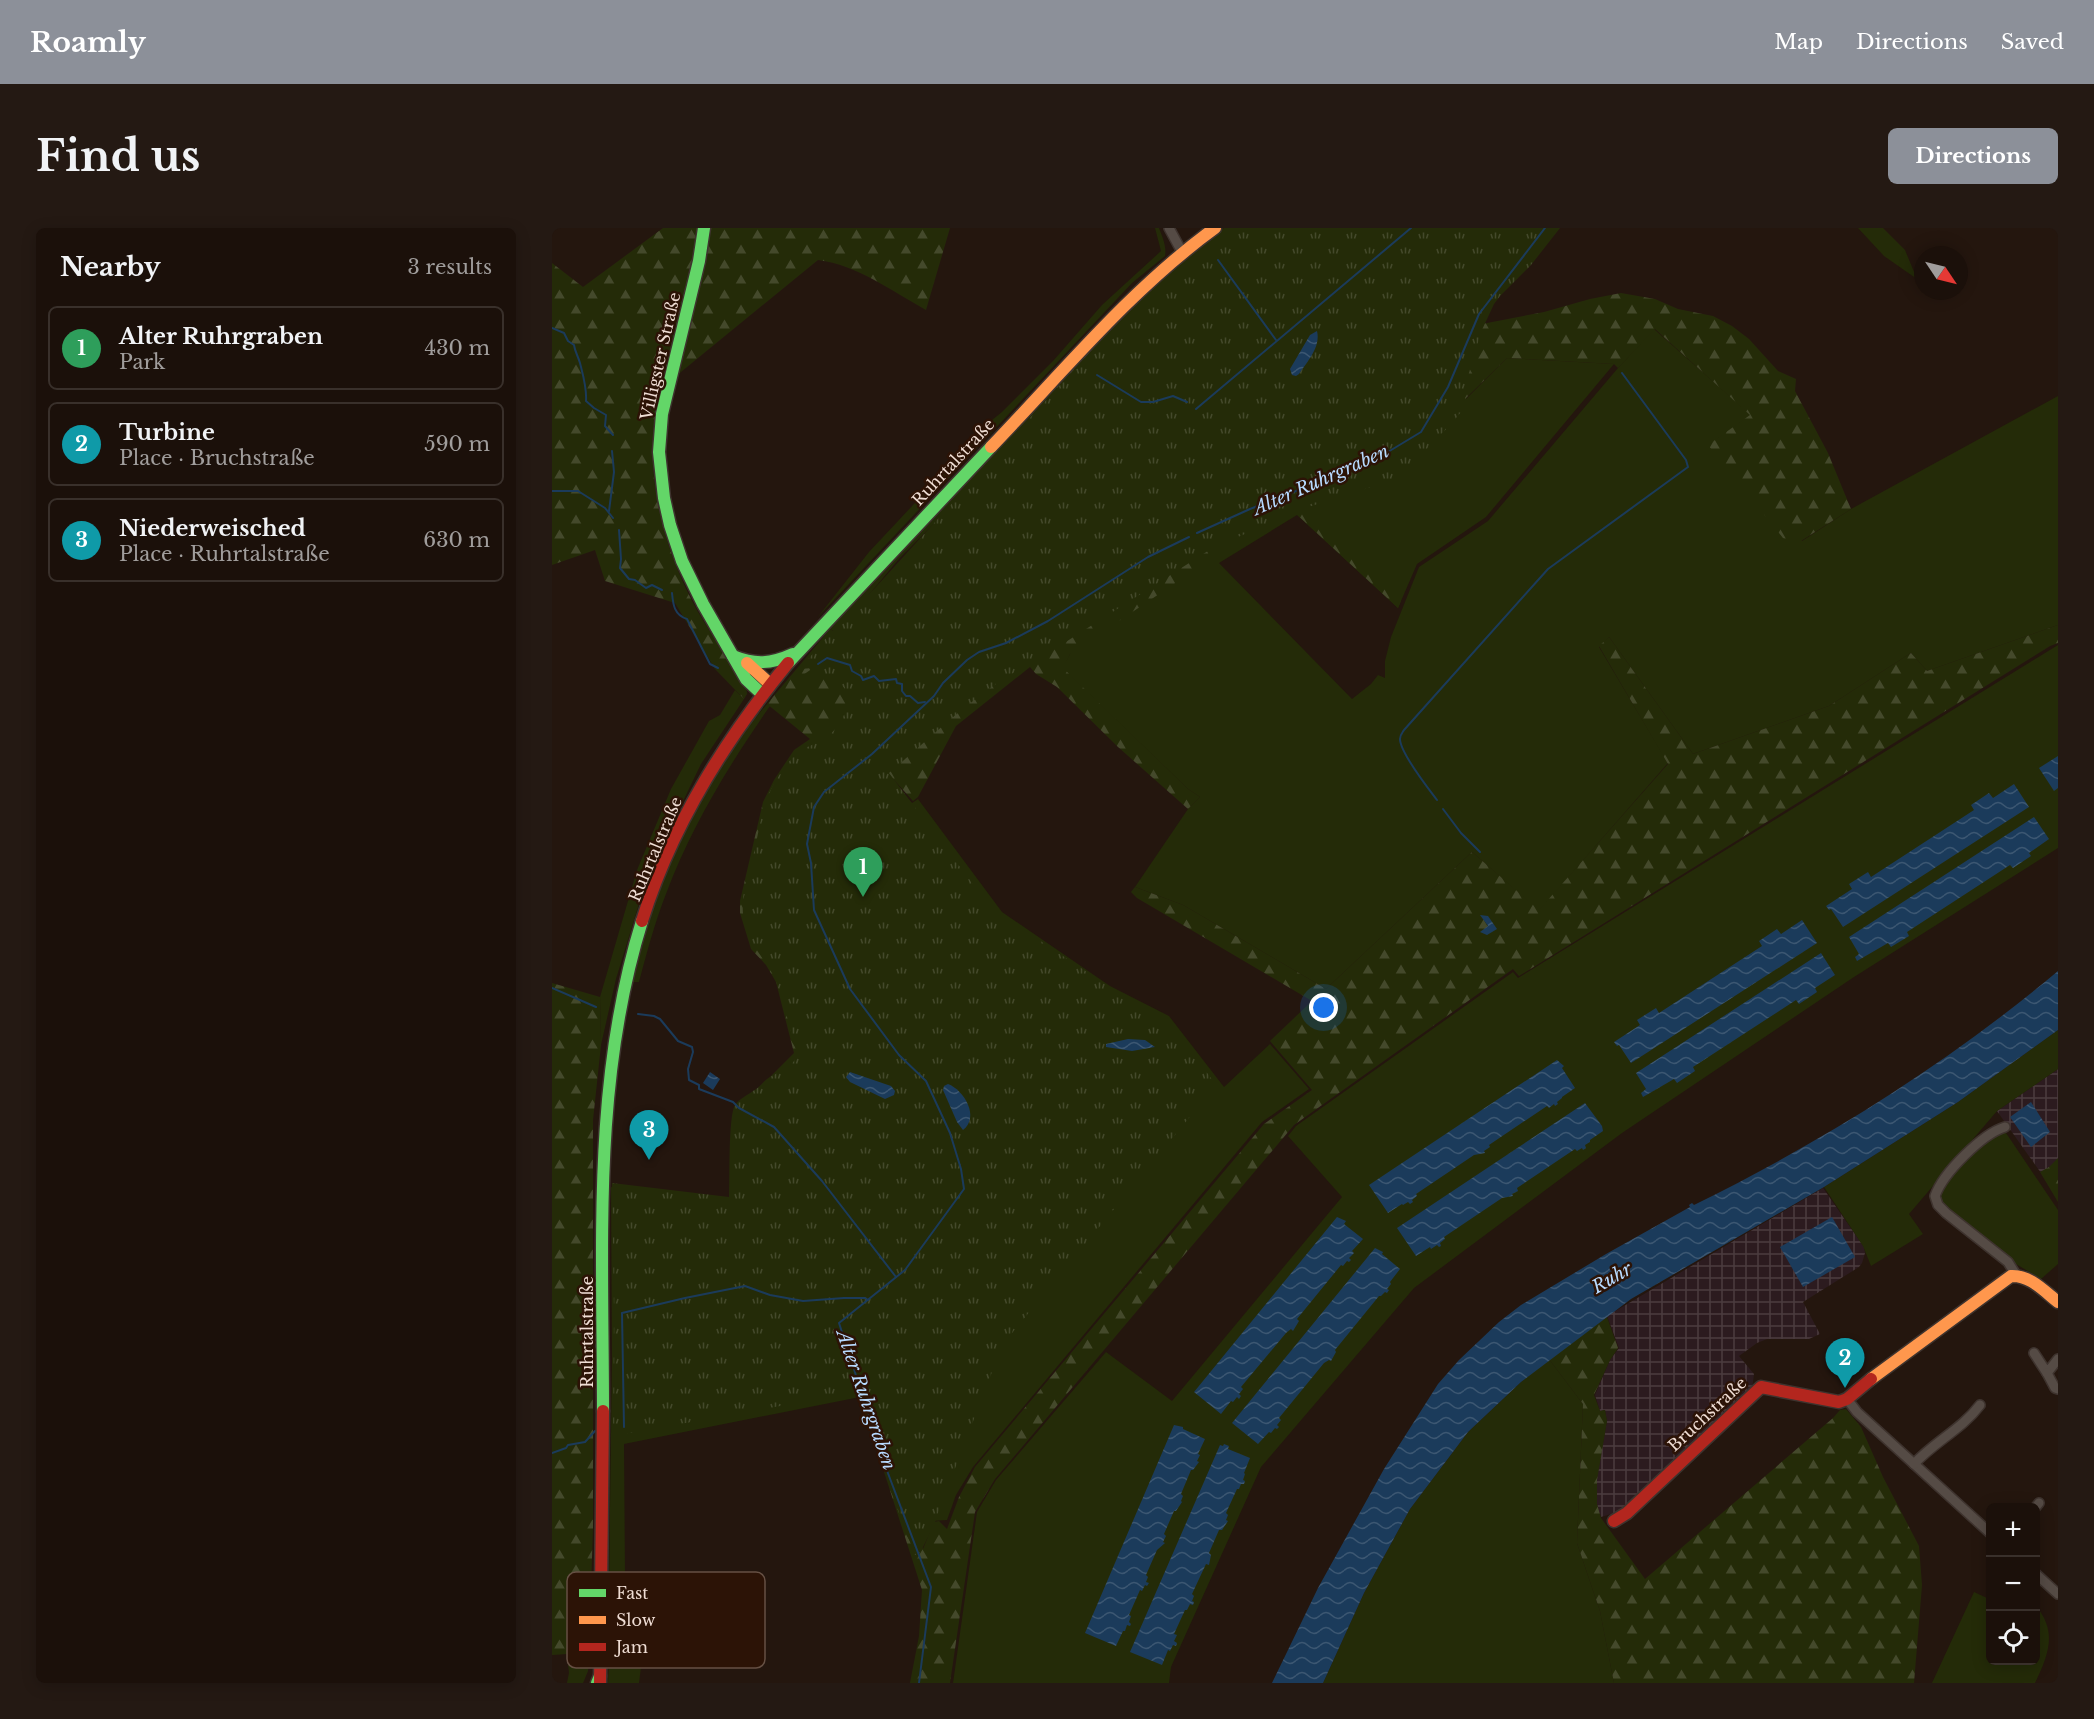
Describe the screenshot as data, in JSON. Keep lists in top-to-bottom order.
{
  "streets": {
    "main road": ["Villigster Straße", "Ruhrtalstraße", "Bruchstraße"]
  },
  "crossings": [
    ["Villigster Straße", "Ruhrtalstraße"]
  ],
  "water": ["Alter Ruhrgraben", "Ruhr"],
  "legend": ["Fast", "Slow", "Jam"],
  "north": "bottom right",
  "page": {
    "header": "Roamly",
    "nav": ["Map", "Directions", "Saved"],
    "buttons": "Directions",
    "title": "Find us",
    "heading": ["Nearby", "3 results"],
    "list": [
      {
        "mark": "1",
        "name": "Alter Ruhrgraben",
        "note": "Park",
        "value": "430 m"
      },
      {
        "mark": "2",
        "name": "Turbine",
        "note": "Place · Bruchstraße",
        "value": "590 m"
      },
      {
        "mark": "3",
        "name": "Niederweisched",
        "note": "Place · Ruhrtalstraße",
        "value": "630 m"
      }
    ],
    "pins": ["1", "3", "2"],
    "map_buttons": ["+", "−"]
  }
}
